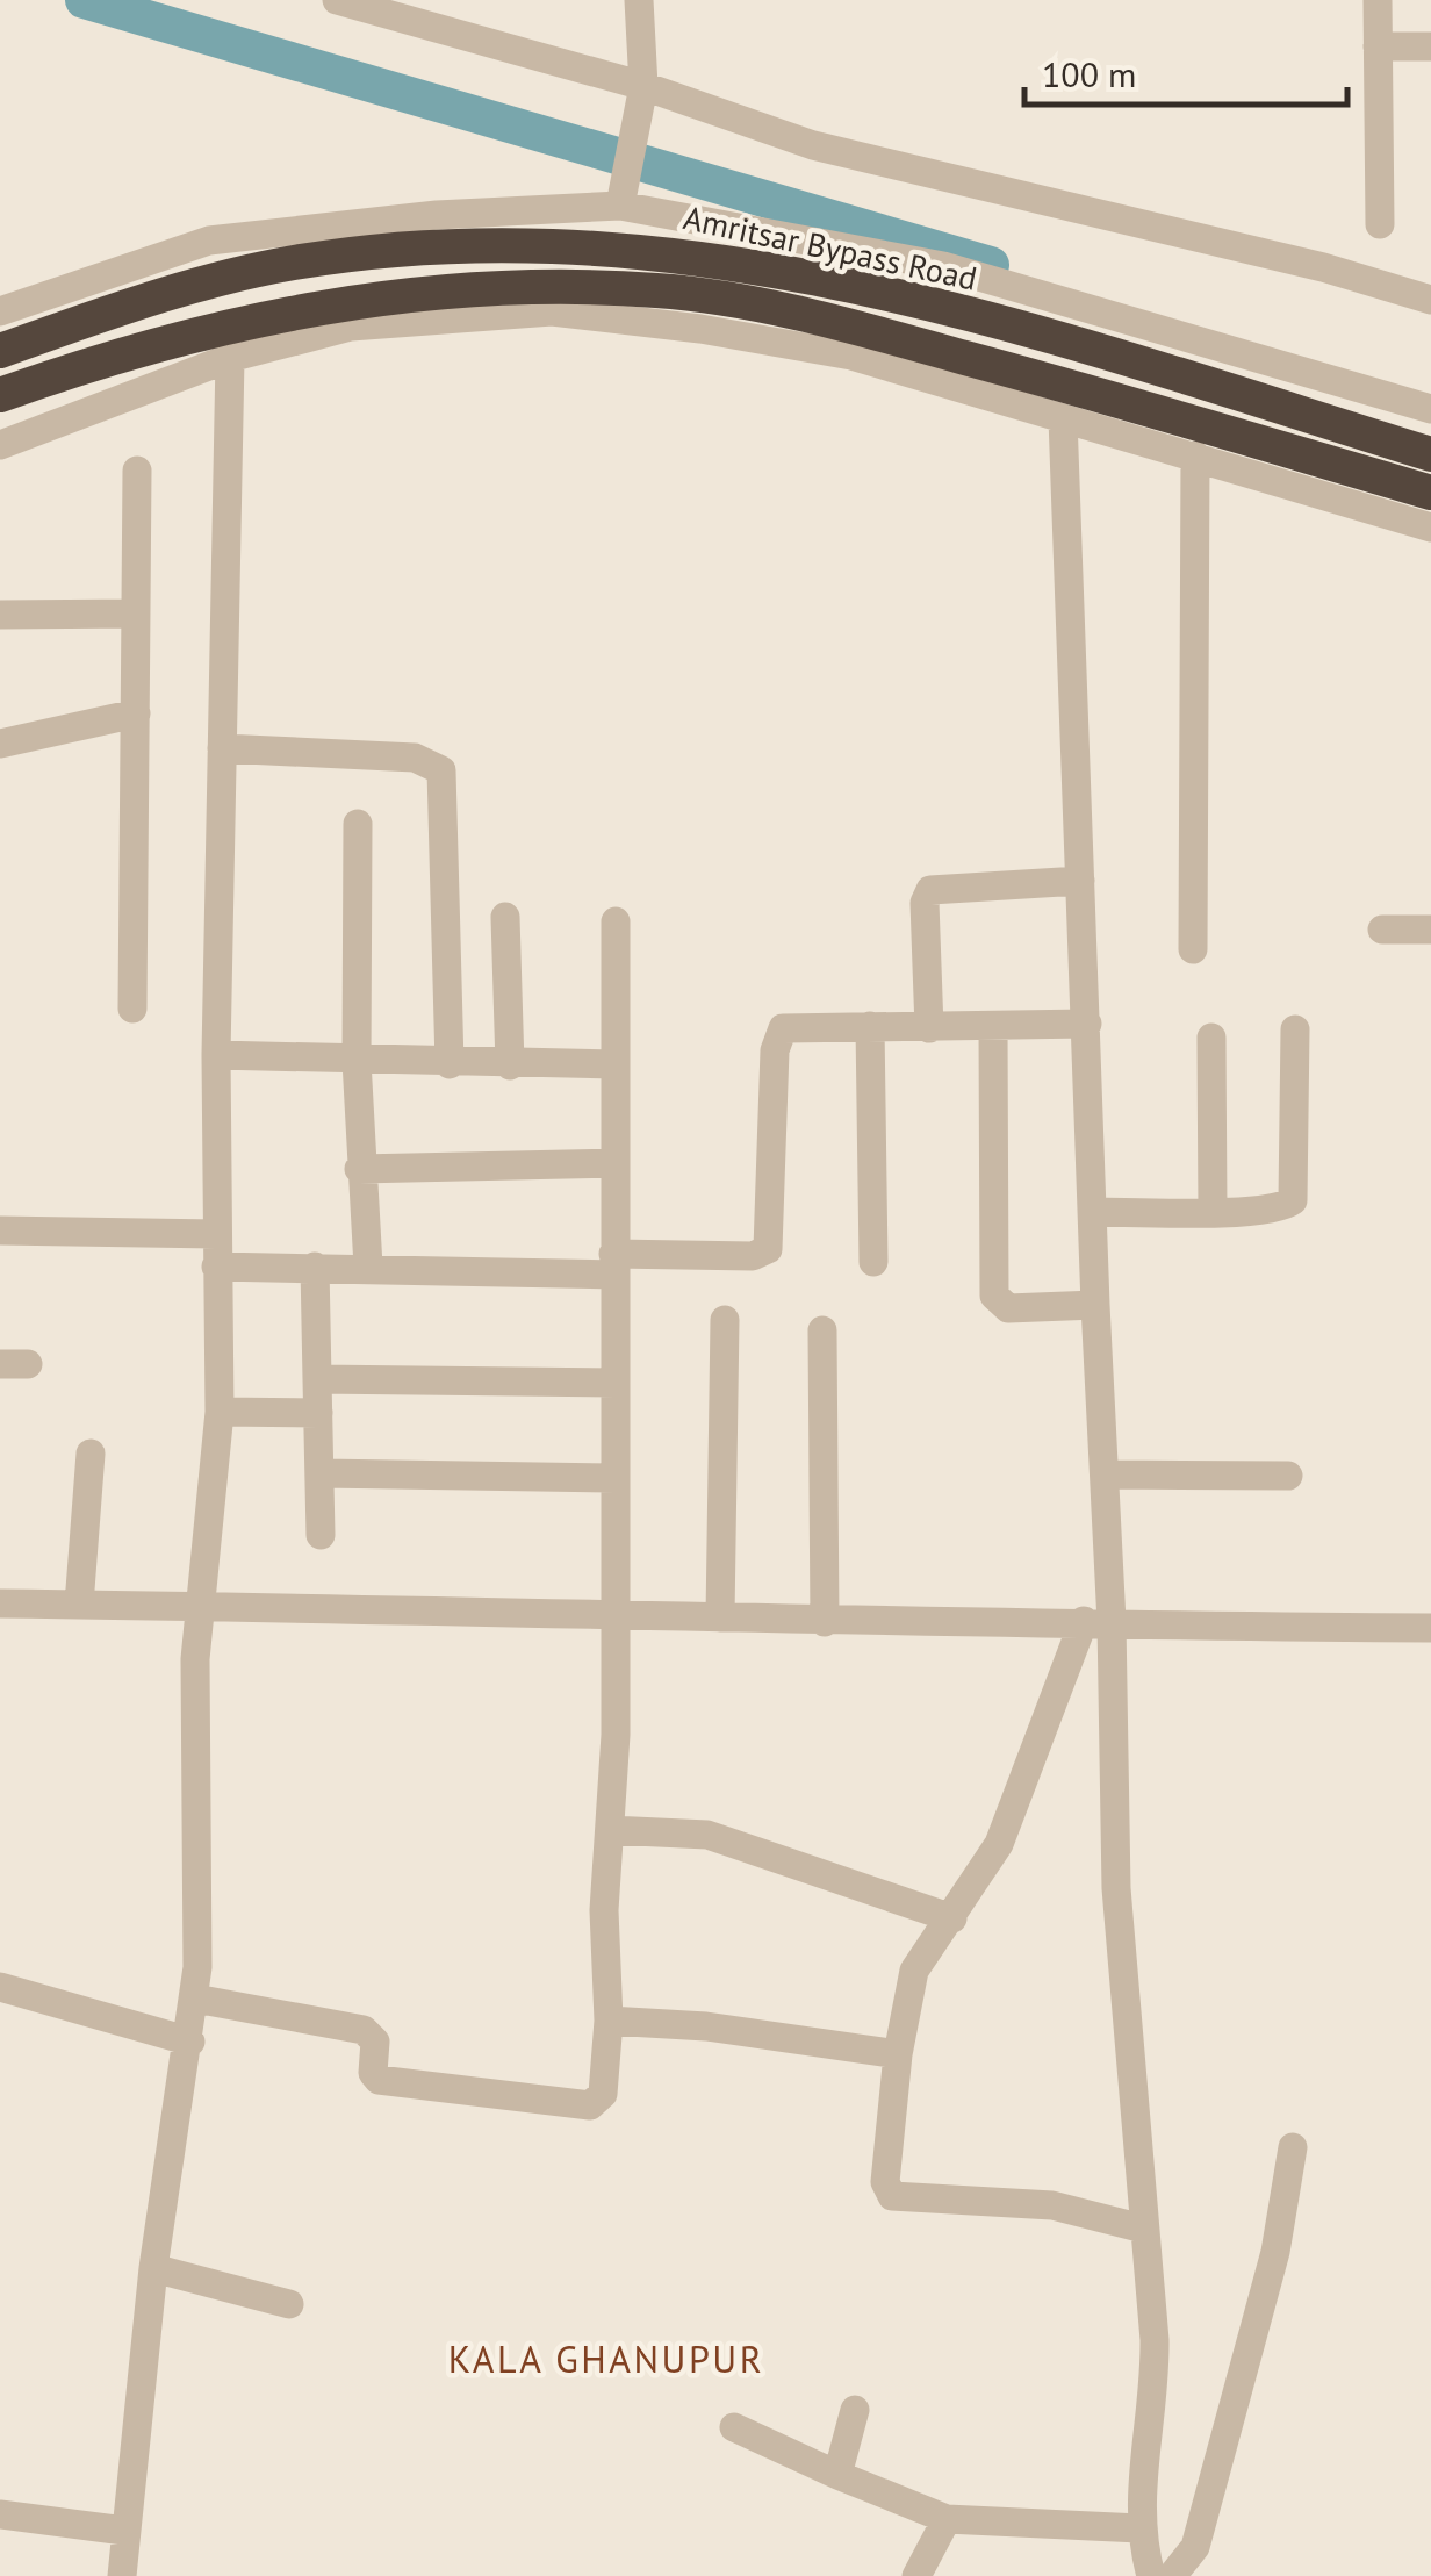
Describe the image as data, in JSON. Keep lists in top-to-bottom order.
{
  "streets": {
    "highway": ["Amritsar Bypass Road"]
  },
  "districts": ["KALA GHANUPUR"],
  "scale_bar": "100 m"
}
